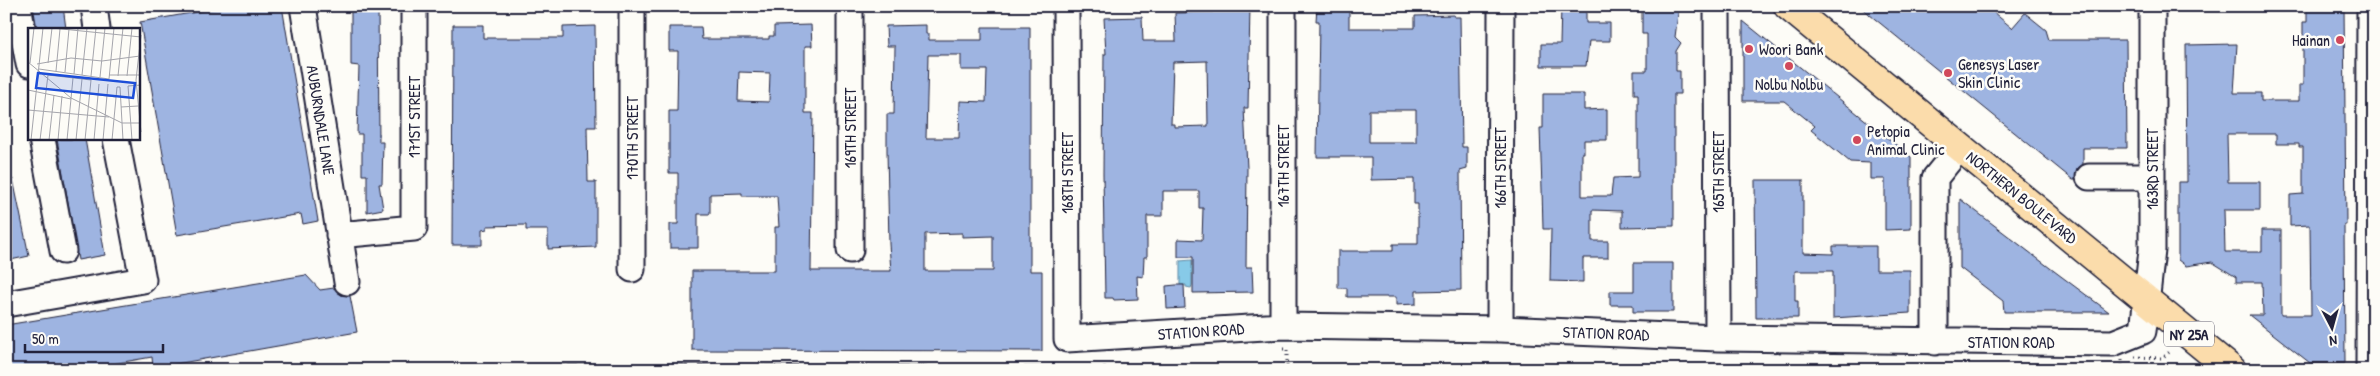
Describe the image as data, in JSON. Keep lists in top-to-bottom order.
{
  "streets": {
    "main road": ["NORTHERN BOULEVARD", "NY 25A"],
    "street": [
      "171ST STREET",
      "AUBURNDALE LANE",
      "169TH STREET",
      "170TH STREET",
      "167TH STREET",
      "166TH STREET",
      "163RD STREET",
      "165TH STREET",
      "168TH STREET",
      "STATION ROAD"
    ]
  },
  "crossings": [
    ["171ST STREET", "AUBURNDALE LANE"],
    ["167TH STREET", "STATION ROAD"],
    ["166TH STREET", "STATION ROAD"],
    ["163RD STREET", "NORTHERN BOULEVARD"],
    ["163RD STREET", "STATION ROAD"],
    ["165TH STREET", "STATION ROAD"],
    ["168TH STREET", "STATION ROAD"]
  ],
  "places": [
    "Hainan",
    "Woori Bank",
    "Nolbu Nolbu",
    "Genesys Laser Skin Clinic",
    "Petopia Animal Clinic"
  ],
  "scale_bar": "50 m",
  "north": "bottom"
}
